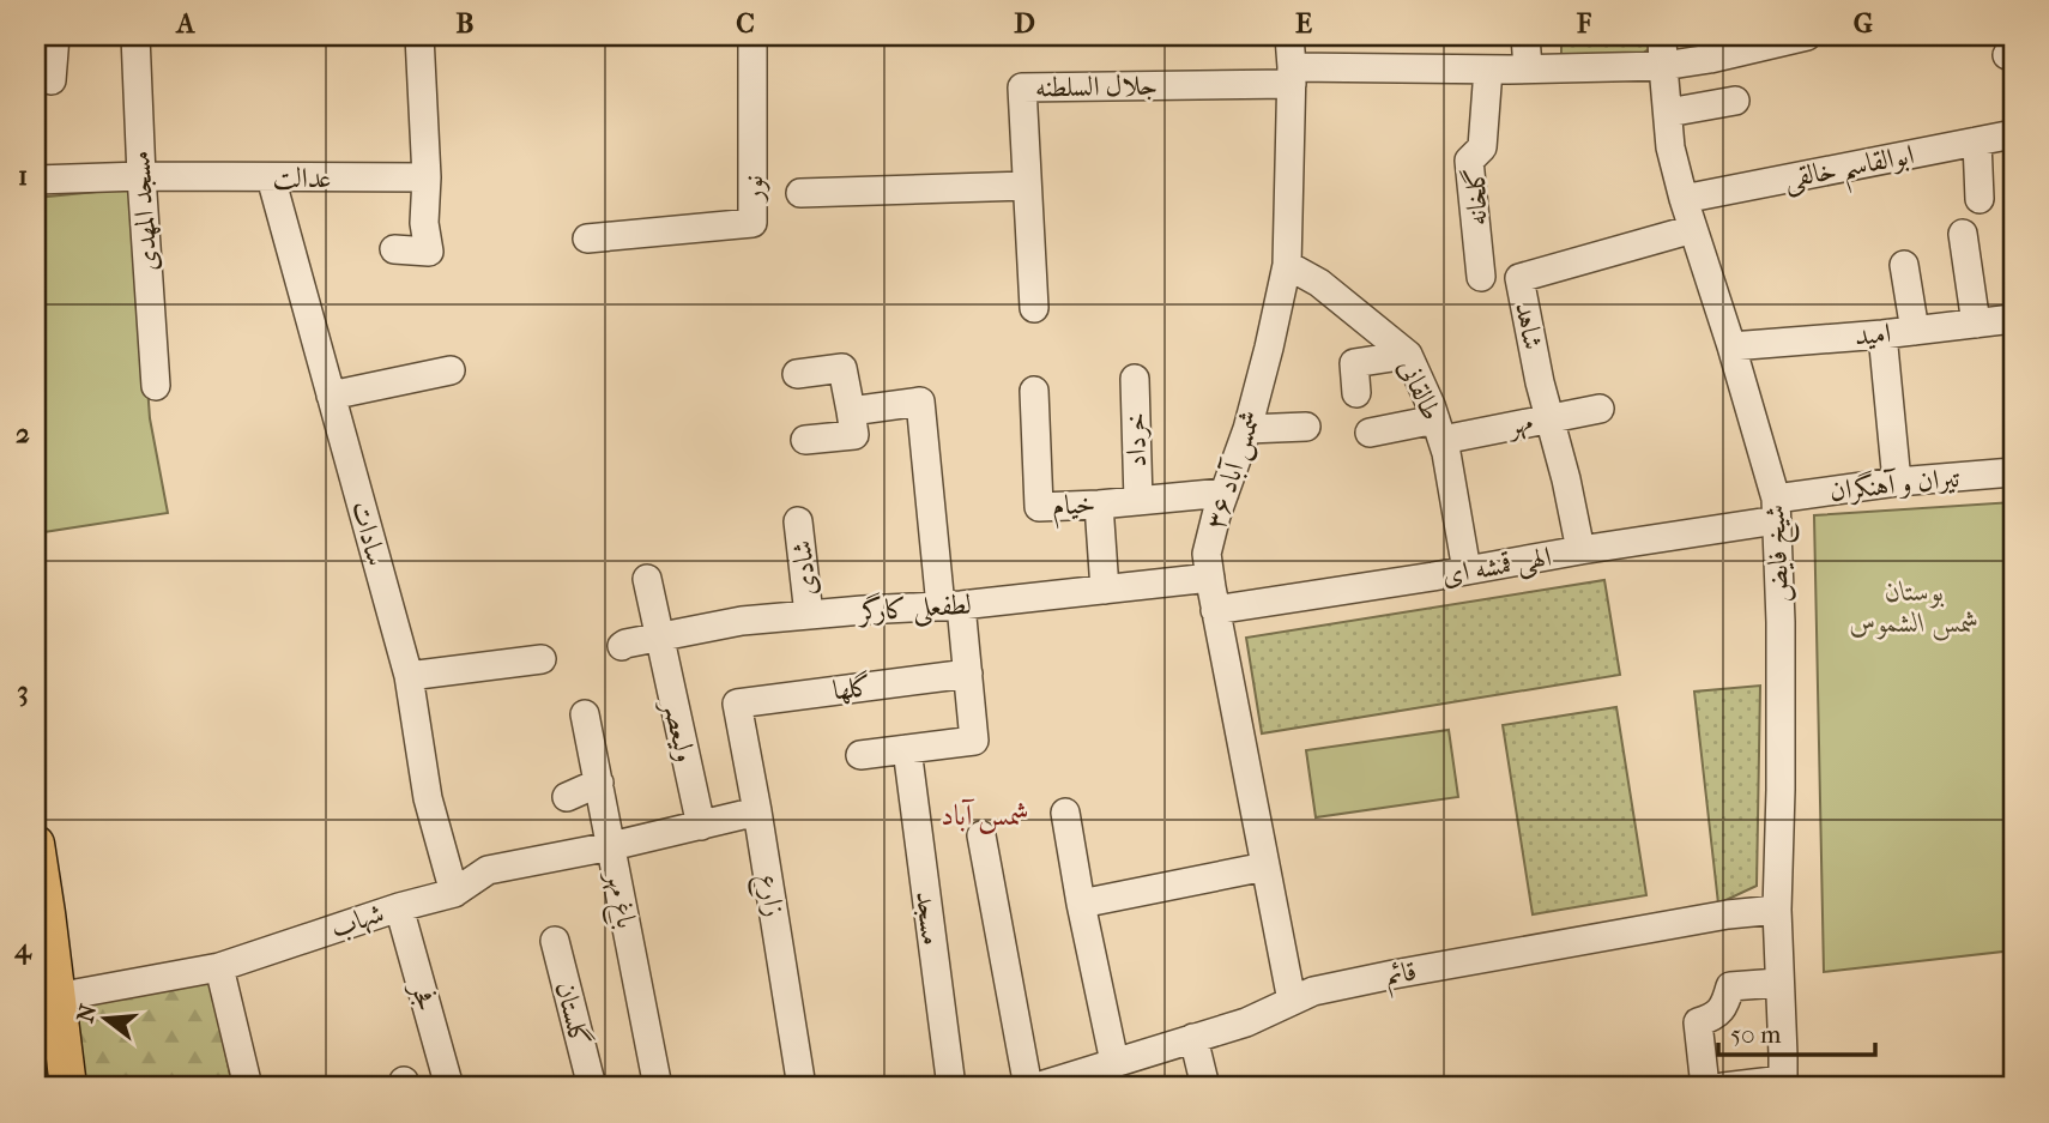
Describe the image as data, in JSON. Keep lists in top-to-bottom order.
{
  "streets": {
    "street": [
      "جلال السلطنه",
      "ابوالقاسم خالقی",
      "عدالت",
      "نور",
      "گلخانه",
      "مسجد المهدی",
      "شاهد",
      "امید",
      "طالقانی",
      "مهر",
      "خرداد",
      "شمس آباد ۳۶",
      "تیران و آهنگران",
      "خیام",
      "سادات",
      "شیخ فایض",
      "الهی قمشه ای",
      "شادی",
      "لطفعلی کارگر",
      "گلها",
      "ولیعصر",
      "زارع",
      "باغ مهر",
      "مسجد",
      "شهاب",
      "قائم",
      "فجر",
      "گلستان"
    ]
  },
  "crossings": [
    ["جلال السلطنه", "شمس آباد ۳۶"],
    ["ابوالقاسم خالقی", "شیخ فایض"],
    ["عدالت", "مسجد المهدی"],
    ["عدالت", "سادات"],
    ["شاهد", "مهر"],
    ["شاهد", "شیخ فایض"],
    ["شاهد", "الهی قمشه ای"],
    ["امید", "شیخ فایض"],
    ["طالقانی", "مهر"],
    ["طالقانی", "شمس آباد ۳۶"],
    ["طالقانی", "الهی قمشه ای"],
    ["خرداد", "خیام"],
    ["شمس آباد ۳۶", "خیام"],
    ["شمس آباد ۳۶", "الهی قمشه ای"],
    ["شمس آباد ۳۶", "لطفعلی کارگر"],
    ["شمس آباد ۳۶", "قائم"],
    ["تیران و آهنگران", "شیخ فایض"],
    ["تیران و آهنگران", "الهی قمشه ای"],
    ["سادات", "شهاب"],
    ["شیخ فایض", "الهی قمشه ای"],
    ["شیخ فایض", "قائم"],
    ["شادی", "لطفعلی کارگر"],
    ["لطفعلی کارگر", "ولیعصر"],
    ["گلها", "زارع"],
    ["ولیعصر", "شهاب"],
    ["باغ مهر", "شهاب"],
    ["شهاب", "فجر"]
  ],
  "districts": ["شمس آباد"],
  "parks": ["بوستان شمس الشموس"],
  "scale_bar": "50 m",
  "north": "left",
  "grid": {
    "columns": [
      "A",
      "B",
      "C",
      "D",
      "E",
      "F",
      "G"
    ],
    "rows": [
      "1",
      "2",
      "3",
      "4"
    ]
  }
}
